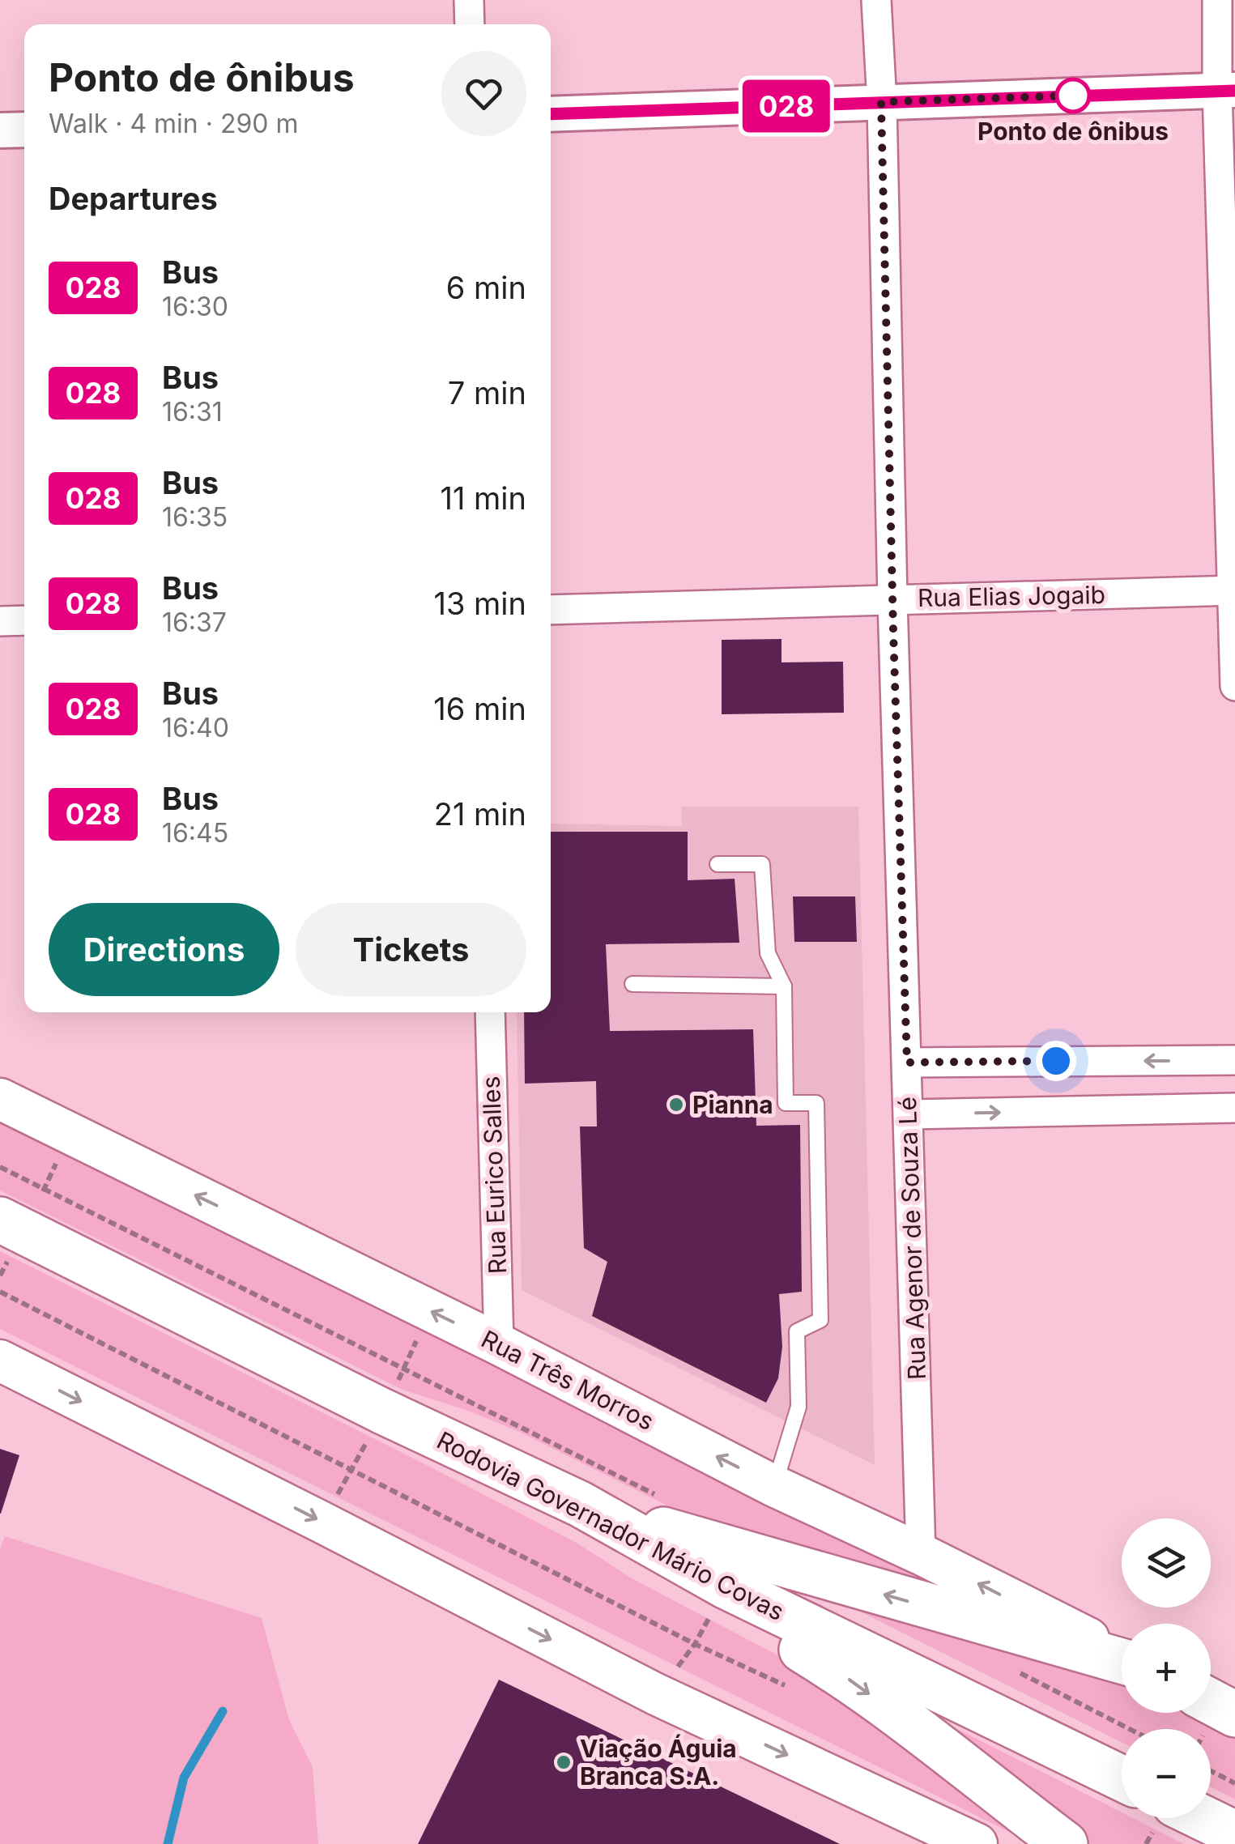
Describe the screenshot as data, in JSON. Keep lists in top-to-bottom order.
{
  "streets": {
    "main road": ["Rua Três Morros", "Rodovia Governador Mário Covas"],
    "street": ["Rua Elias Jogaib", "Rua Eurico Salles", "Rua Agenor de Souza Lé"]
  },
  "crossings": [
    ["Rua Elias Jogaib", "Rua Agenor de Souza Lé"],
    ["Rua Eurico Salles", "Rua Três Morros"],
    ["Rua Agenor de Souza Lé", "Rua Três Morros"]
  ],
  "places": ["Ponto de ônibus", "Pianna", "Viação Águia Branca S.A."],
  "lines": ["bus line 028"],
  "page": {
    "on_map": "028",
    "heading": [
      ["Ponto de ônibus", "Walk · 4 min · 290 m"],
      "Departures"
    ],
    "list": [
      {
        "mark": "028",
        "name": "Bus",
        "note": "16:30",
        "value": "6 min"
      },
      {
        "mark": "028",
        "name": "Bus",
        "note": "16:31",
        "value": "7 min"
      },
      {
        "mark": "028",
        "name": "Bus",
        "note": "16:35",
        "value": "11 min"
      },
      {
        "mark": "028",
        "name": "Bus",
        "note": "16:37",
        "value": "13 min"
      },
      {
        "mark": "028",
        "name": "Bus",
        "note": "16:40",
        "value": "16 min"
      },
      {
        "mark": "028",
        "name": "Bus",
        "note": "16:45",
        "value": "21 min"
      }
    ],
    "buttons": ["Directions", "Tickets"],
    "map_buttons": ["+", "−"]
  }
}
